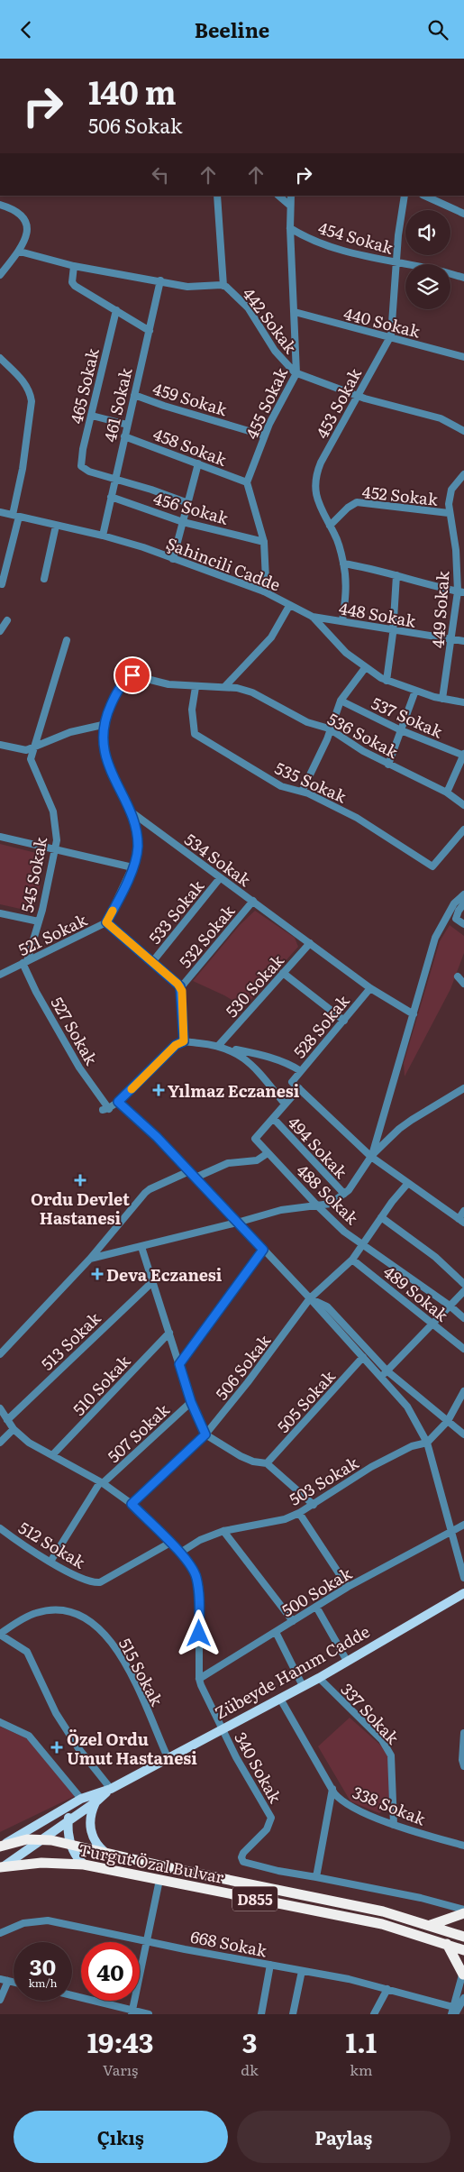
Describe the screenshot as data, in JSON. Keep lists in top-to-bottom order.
{
  "streets": {
    "highway": ["Zübeyde Hanım Cadde", "Turgut Özal Bulvar", "D855"],
    "street": [
      "454 Sokak",
      "442 Sokak",
      "440 Sokak",
      "465 Sokak",
      "459 Sokak",
      "455 Sokak",
      "453 Sokak",
      "461 Sokak",
      "458 Sokak",
      "452 Sokak",
      "456 Sokak",
      "Şahincili Cadde",
      "449 Sokak",
      "448 Sokak",
      "537 Sokak",
      "536 Sokak",
      "535 Sokak",
      "534 Sokak",
      "545 Sokak",
      "533 Sokak",
      "521 Sokak",
      "532 Sokak",
      "530 Sokak",
      "528 Sokak",
      "527 Sokak",
      "494 Sokak",
      "488 Sokak",
      "489 Sokak",
      "513 Sokak",
      "506 Sokak",
      "510 Sokak",
      "505 Sokak",
      "507 Sokak",
      "503 Sokak",
      "512 Sokak",
      "500 Sokak",
      "515 Sokak",
      "337 Sokak",
      "340 Sokak",
      "338 Sokak",
      "668 Sokak"
    ]
  },
  "crossings": [
    ["454 Sokak", "455 Sokak"],
    ["454 Sokak", "453 Sokak"],
    ["442 Sokak", "455 Sokak"],
    ["442 Sokak", "453 Sokak"],
    ["442 Sokak", "461 Sokak"],
    ["440 Sokak", "455 Sokak"],
    ["440 Sokak", "453 Sokak"],
    ["465 Sokak", "461 Sokak"],
    ["459 Sokak", "455 Sokak"],
    ["459 Sokak", "461 Sokak"],
    ["455 Sokak", "458 Sokak"],
    ["453 Sokak", "452 Sokak"],
    ["453 Sokak", "448 Sokak"],
    ["461 Sokak", "458 Sokak"],
    ["461 Sokak", "456 Sokak"],
    ["461 Sokak", "Şahincili Cadde"],
    ["452 Sokak", "449 Sokak"],
    ["Şahincili Cadde", "449 Sokak"],
    ["Şahincili Cadde", "448 Sokak"],
    ["449 Sokak", "448 Sokak"],
    ["536 Sokak", "535 Sokak"],
    ["536 Sokak", "534 Sokak"],
    ["534 Sokak", "533 Sokak"],
    ["534 Sokak", "521 Sokak"],
    ["534 Sokak", "532 Sokak"],
    ["534 Sokak", "530 Sokak"],
    ["534 Sokak", "528 Sokak"],
    ["545 Sokak", "521 Sokak"],
    ["545 Sokak", "527 Sokak"],
    ["521 Sokak", "527 Sokak"],
    ["528 Sokak", "488 Sokak"],
    ["494 Sokak", "488 Sokak"],
    ["488 Sokak", "506 Sokak"],
    ["489 Sokak", "506 Sokak"],
    ["507 Sokak", "512 Sokak"],
    ["515 Sokak", "Zübeyde Hanım Cadde"],
    ["Zübeyde Hanım Cadde", "337 Sokak"],
    ["Zübeyde Hanım Cadde", "340 Sokak"],
    ["Zübeyde Hanım Cadde", "338 Sokak"],
    ["Zübeyde Hanım Cadde", "Turgut Özal Bulvar"],
    ["337 Sokak", "338 Sokak"]
  ],
  "places": {
    "health": [
      "Yılmaz Eczanesi",
      "Ordu Devlet Hastanesi",
      "Deva Eczanesi",
      "Özel Ordu Umut Hastanesi"
    ]
  },
  "page": {
    "header": "Beeline",
    "turn": ["140 m", "506 Sokak"],
    "speed": "30 km/h",
    "limit": "40",
    "eta": [
      "19:43",
      "Varış",
      "3",
      "dk",
      "1.1",
      "km"
    ],
    "buttons": ["Çıkış", "Paylaş"]
  }
}
